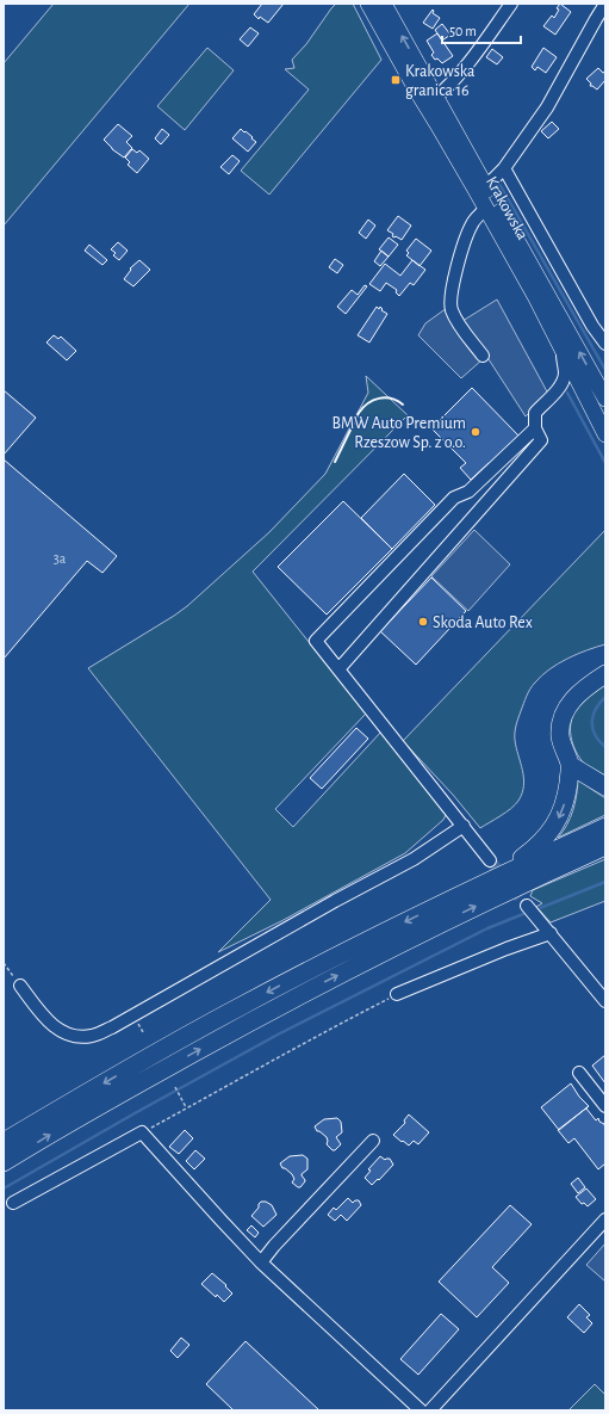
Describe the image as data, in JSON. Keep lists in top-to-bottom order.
{
  "streets": {
    "main road": ["Krakowska"]
  },
  "places": {
    "transit": ["Krakowska granica 16"],
    "other": ["BMW Auto Premium Rzeszow Sp. z o.o.", "Skoda Auto Rex"]
  },
  "house_numbers": ["3a"],
  "scale_bar": "50 m"
}
